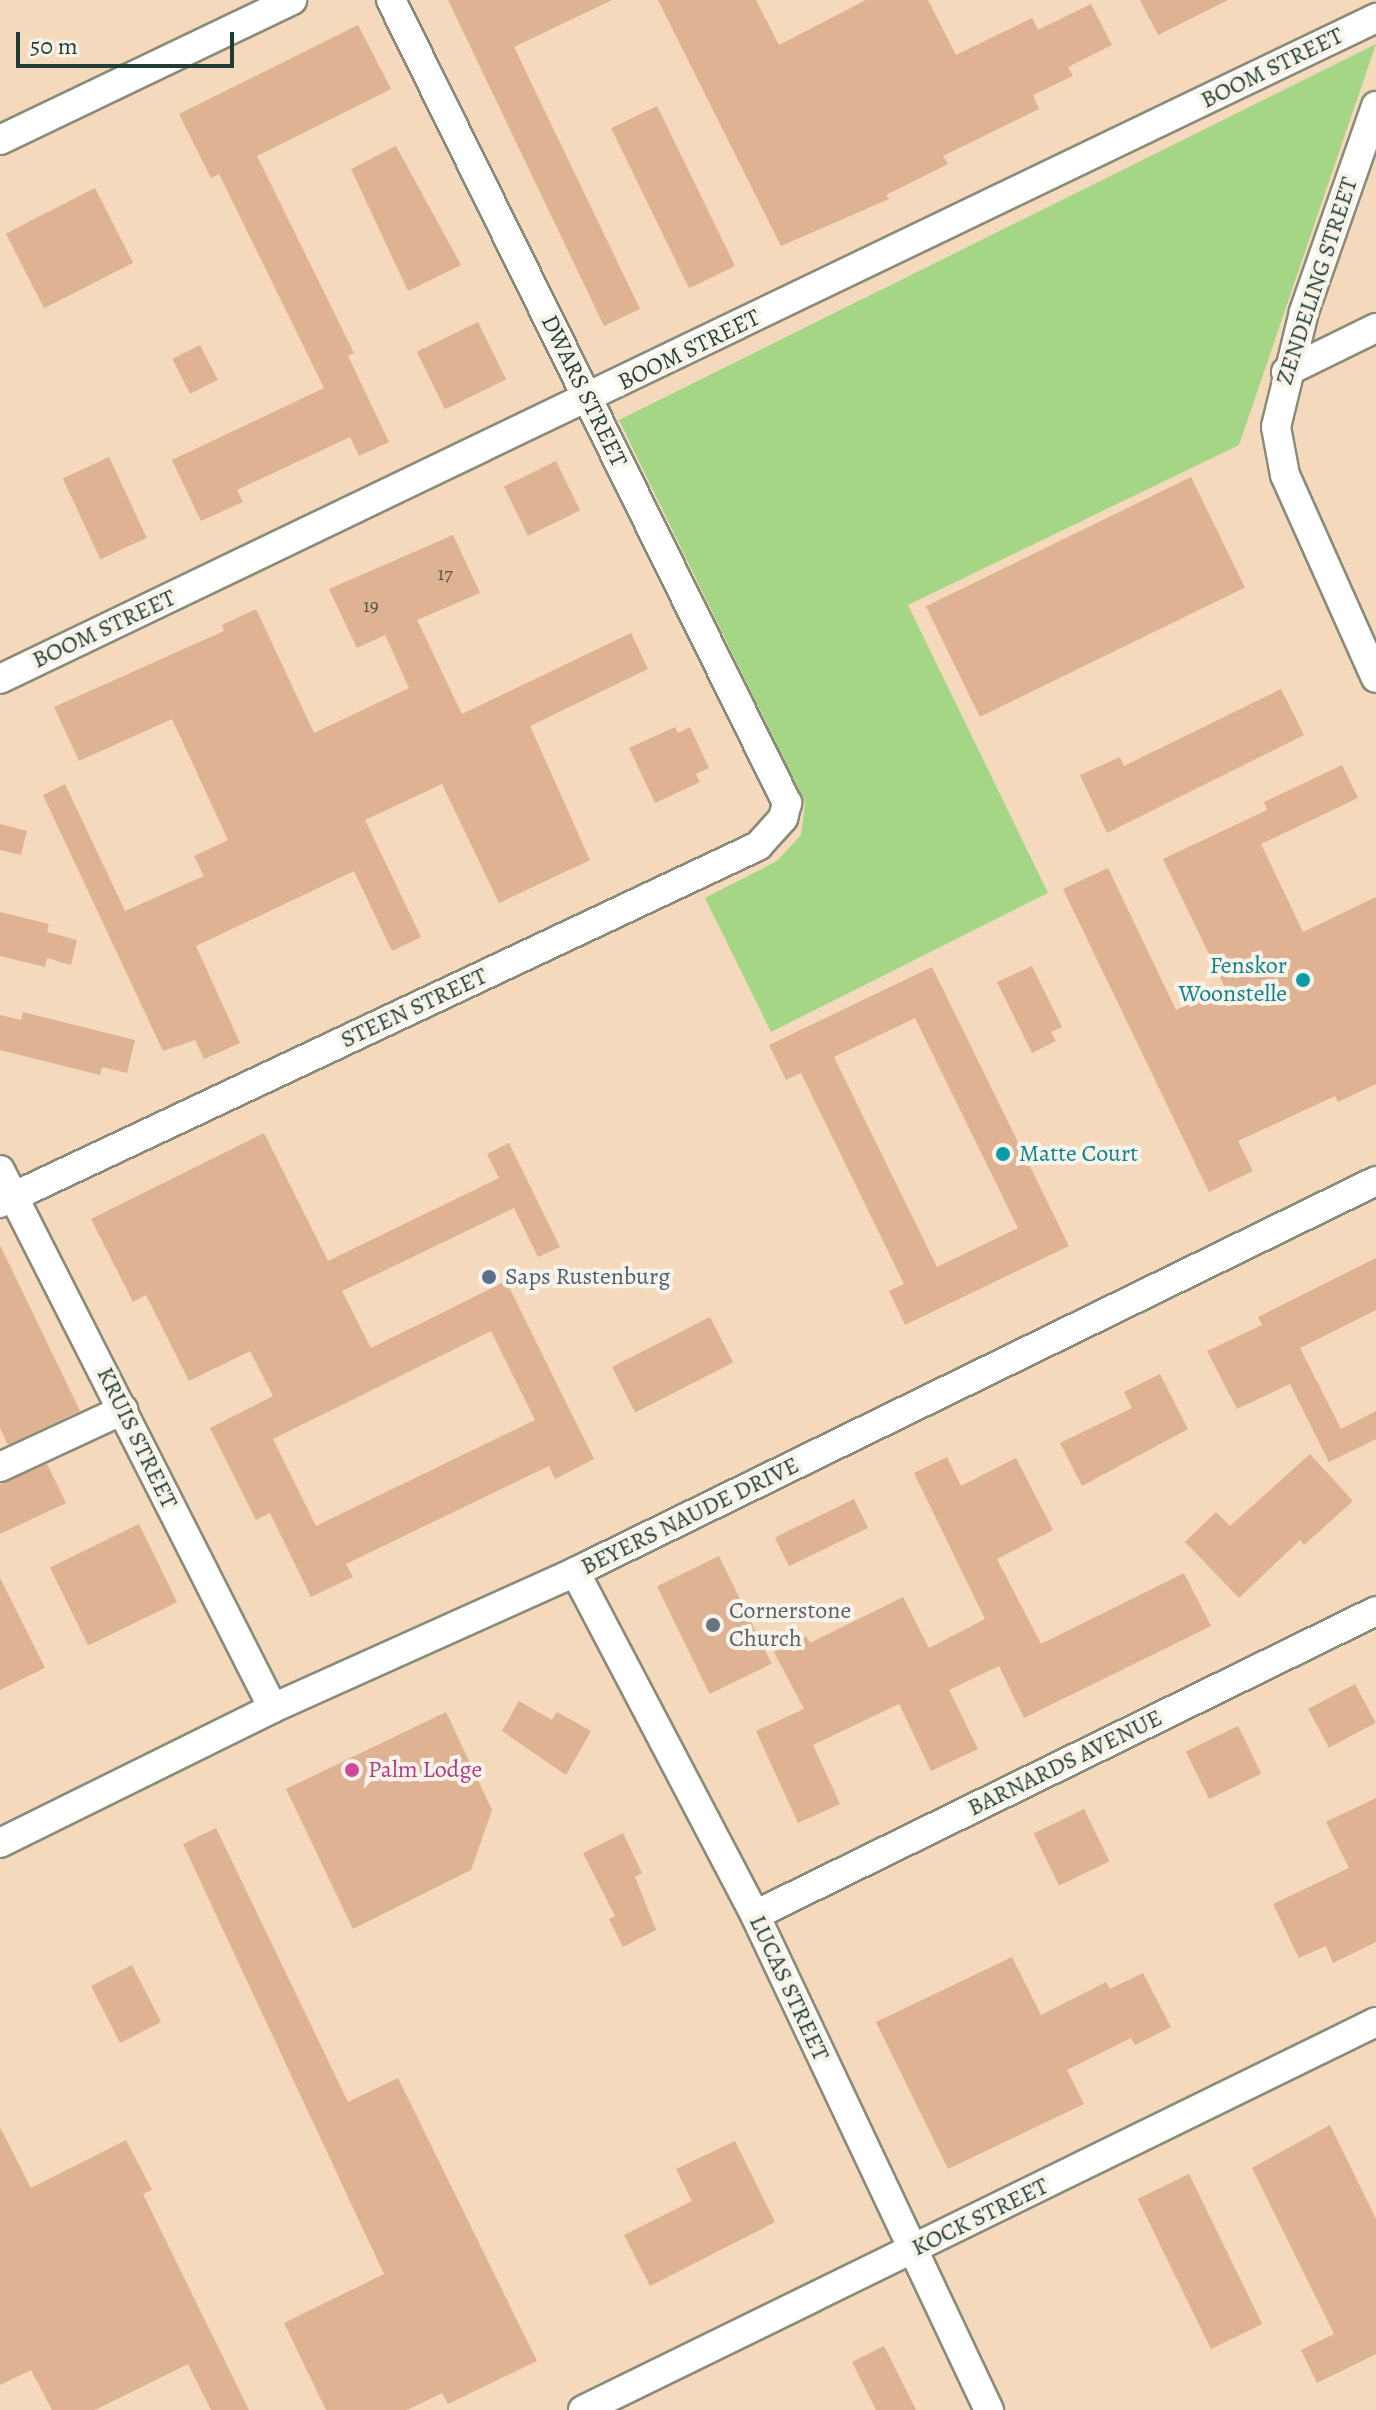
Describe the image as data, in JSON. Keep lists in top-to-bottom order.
{
  "streets": {
    "street": [
      "BOOM STREET",
      "ZENDELING STREET",
      "DWARS STREET",
      "STEEN STREET",
      "KRUIS STREET",
      "BEYERS NAUDE DRIVE",
      "BARNARDS AVENUE",
      "LUCAS STREET",
      "KOCK STREET"
    ]
  },
  "crossings": [
    ["BOOM STREET", "DWARS STREET"],
    ["DWARS STREET", "STEEN STREET"],
    ["STEEN STREET", "KRUIS STREET"],
    ["KRUIS STREET", "BEYERS NAUDE DRIVE"],
    ["BEYERS NAUDE DRIVE", "LUCAS STREET"],
    ["BARNARDS AVENUE", "LUCAS STREET"],
    ["LUCAS STREET", "KOCK STREET"]
  ],
  "places": [
    "Fenskor Woonstelle",
    "Matte Court",
    "Saps Rustenburg",
    "Cornerstone Church",
    "Palm Lodge"
  ],
  "house_numbers": ["17", "19"],
  "scale_bar": "50 m"
}
